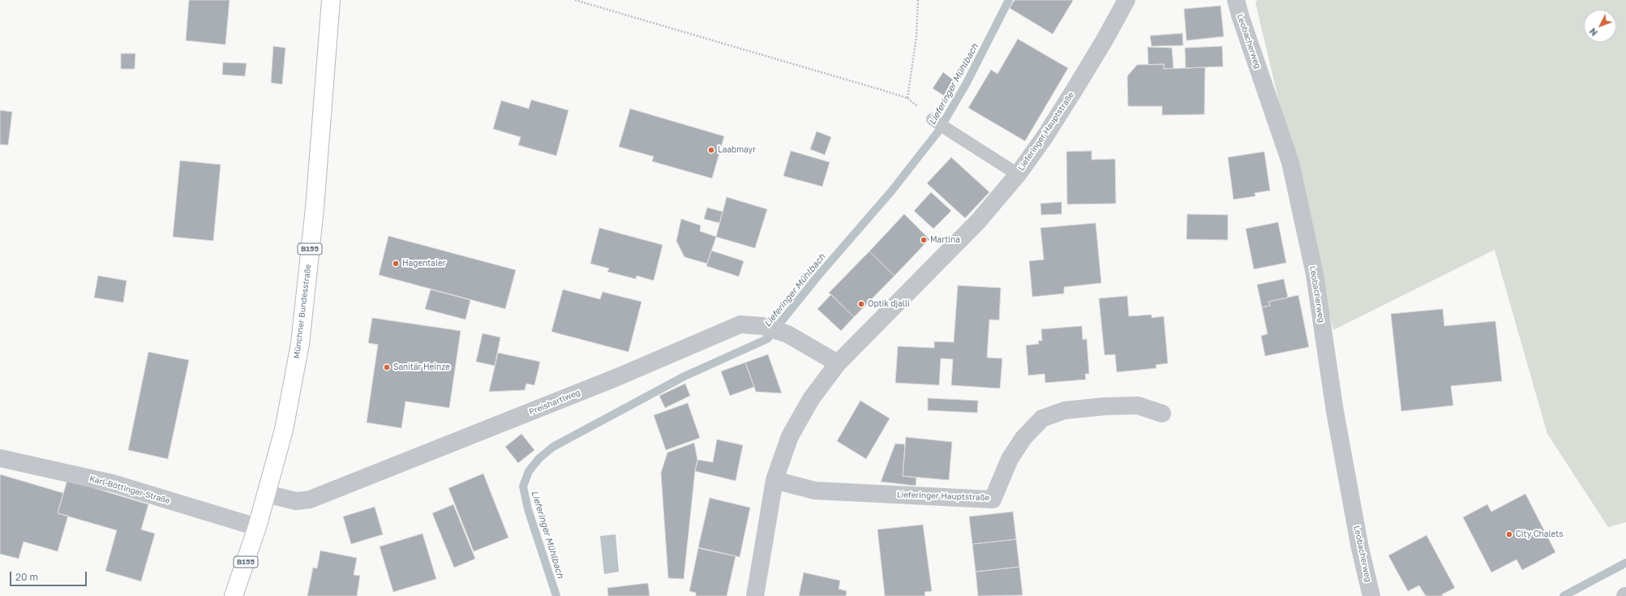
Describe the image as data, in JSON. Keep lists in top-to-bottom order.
{
  "streets": {
    "main road": ["B155", "Münchner Bundesstraße"],
    "street": [
      "Leobacherweg",
      "Lieferinger Hauptstraße",
      "Preishartlweg",
      "Karl-Böttinger-Straße"
    ]
  },
  "crossings": [
    ["Lieferinger Hauptstraße", "Preishartlweg"],
    ["Münchner Bundesstraße", "Preishartlweg"],
    ["Münchner Bundesstraße", "Karl-Böttinger-Straße"]
  ],
  "water": ["Lieferinger Mühlbach"],
  "places": [
    "Laabmayr",
    "Martina",
    "Hagentaler",
    "Optik djalli",
    "Sanitär Heinze",
    "City Chalets"
  ],
  "scale_bar": "20 m",
  "north": "bottom left"
}
